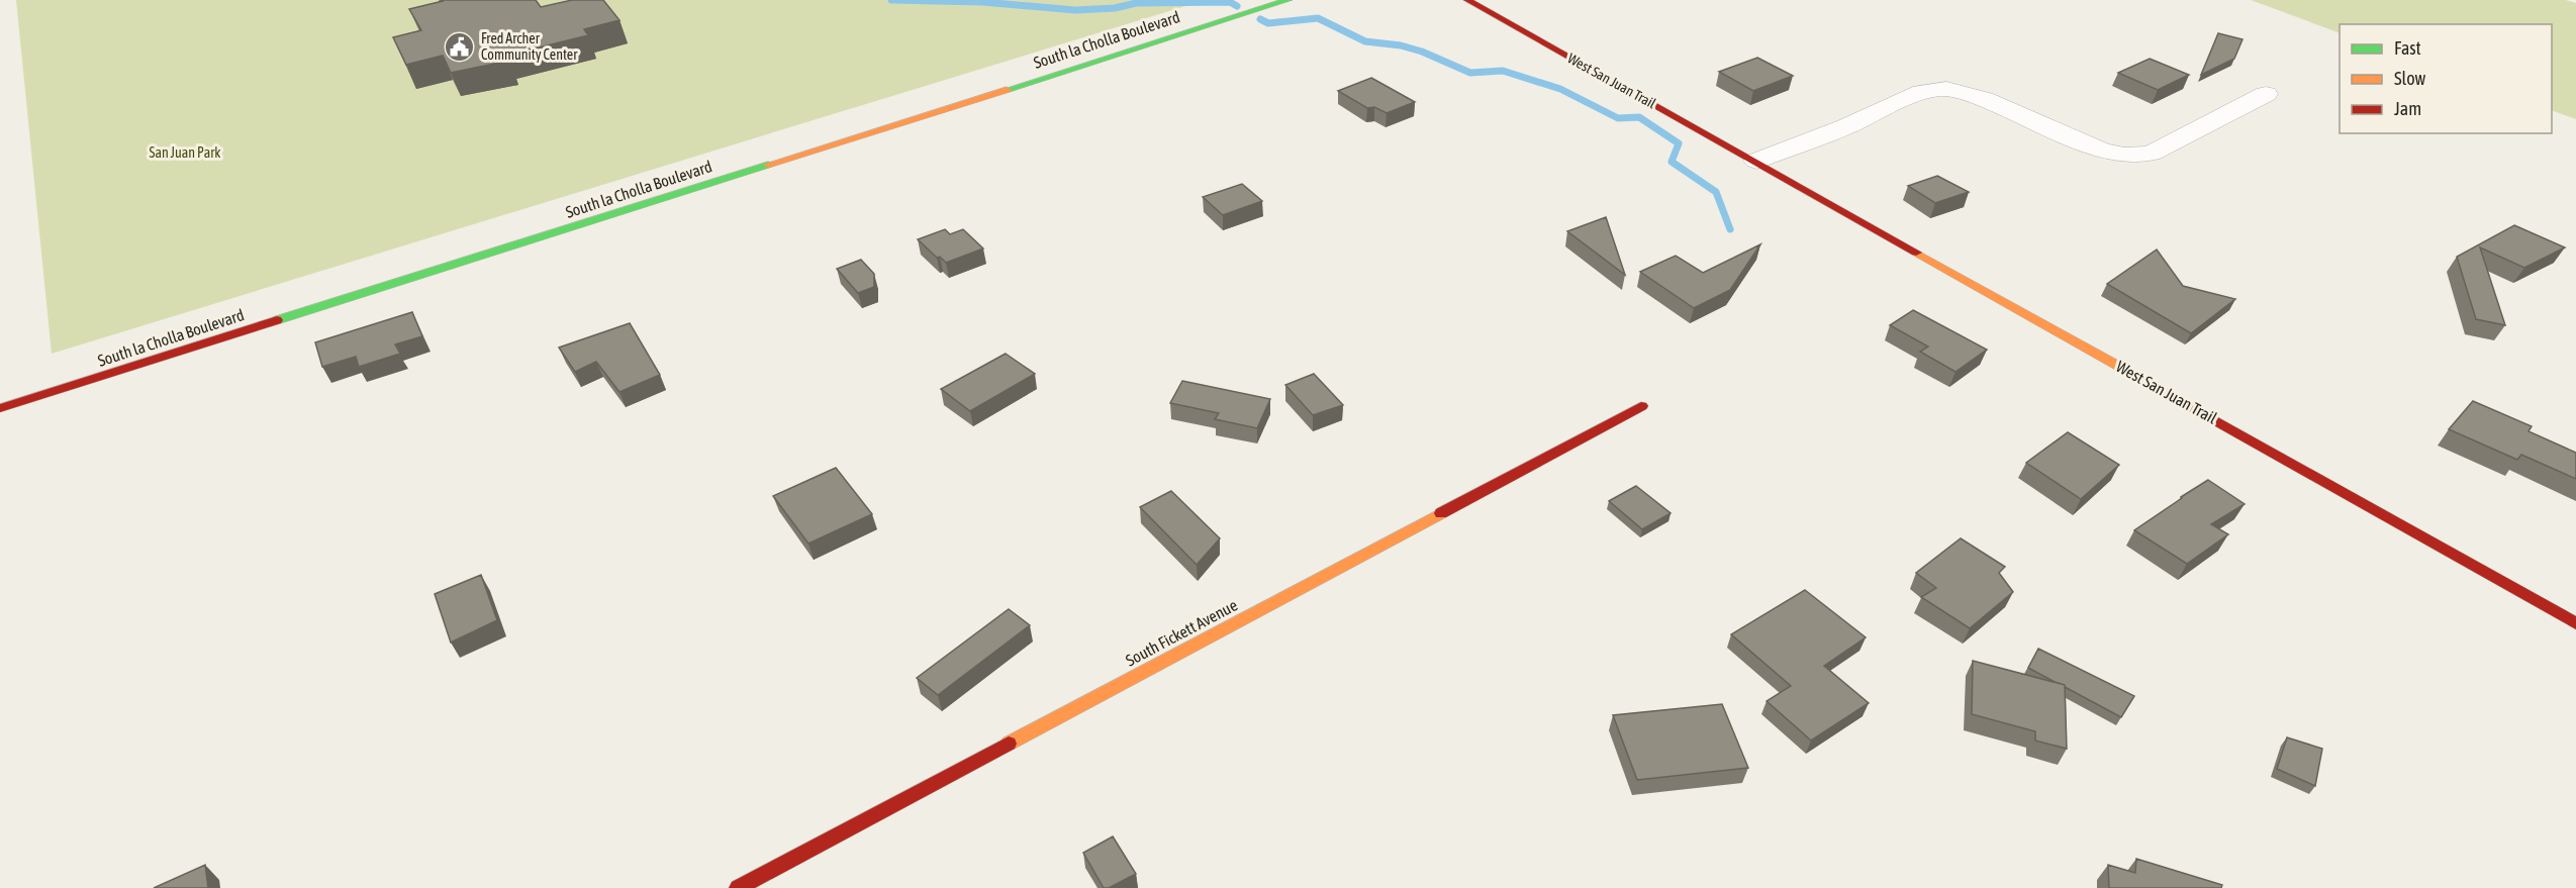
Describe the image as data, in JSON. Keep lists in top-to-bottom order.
{
  "streets": {
    "street": ["South la Cholla Boulevard", "West San Juan Trail", "South Fickett Avenue"]
  },
  "parks": ["San Juan Park"],
  "places": {
    "public building": ["Fred Archer Community Center"]
  },
  "legend": ["Fast", "Slow", "Jam"]
}
